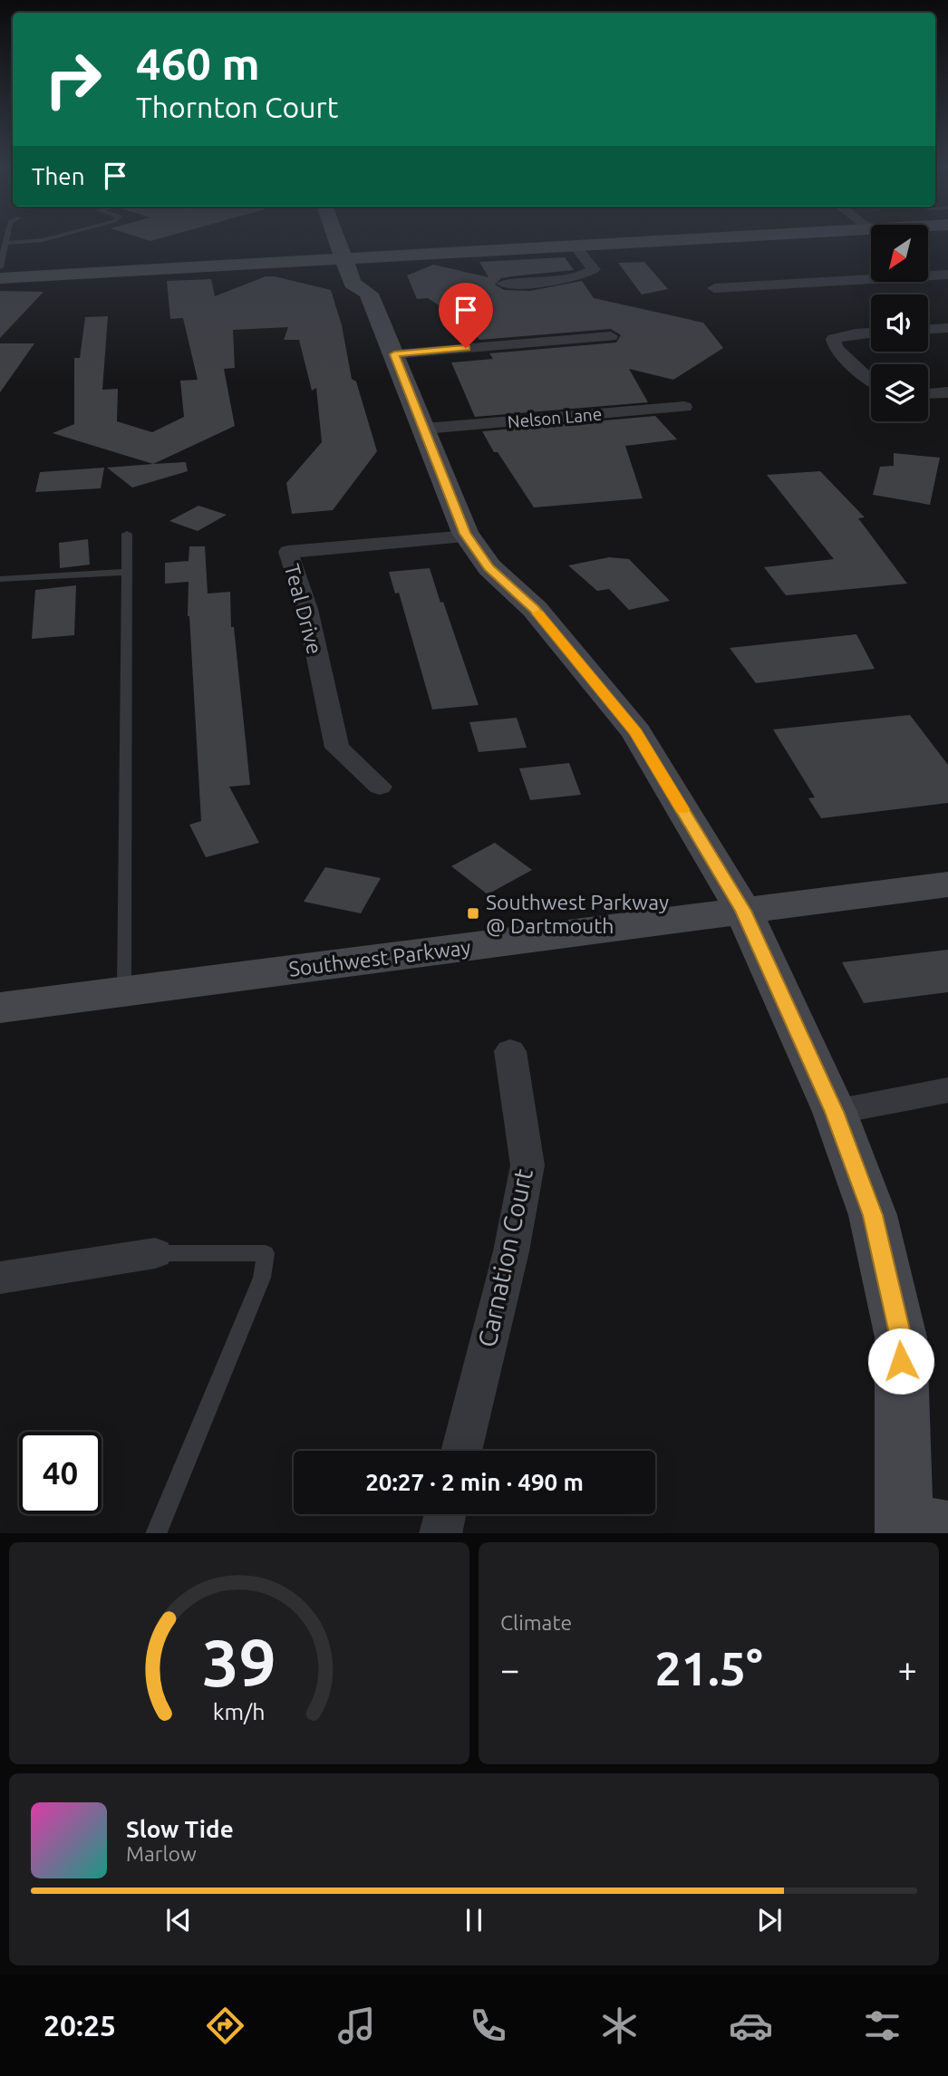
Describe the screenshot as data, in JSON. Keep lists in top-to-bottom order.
{
  "streets": {
    "street": [
      "Nelson Lane",
      "Teal Drive",
      "Southwest Parkway",
      "Carnation Court"
    ]
  },
  "places": {
    "transit": ["Southwest Parkway @ Dartmouth"]
  },
  "north": "bottom left",
  "page": {
    "turn": ["460 m", "Thornton Court"],
    "then": "Then",
    "limit": "40",
    "trip": "20:27 · 2 min · 490 m",
    "tile": "Climate",
    "heat": ["−", "21.5°", "+"],
    "song": ["Slow Tide", "Marlow"],
    "tabs": "20:25",
    "gauge": ["39", "km/h"]
  }
}
